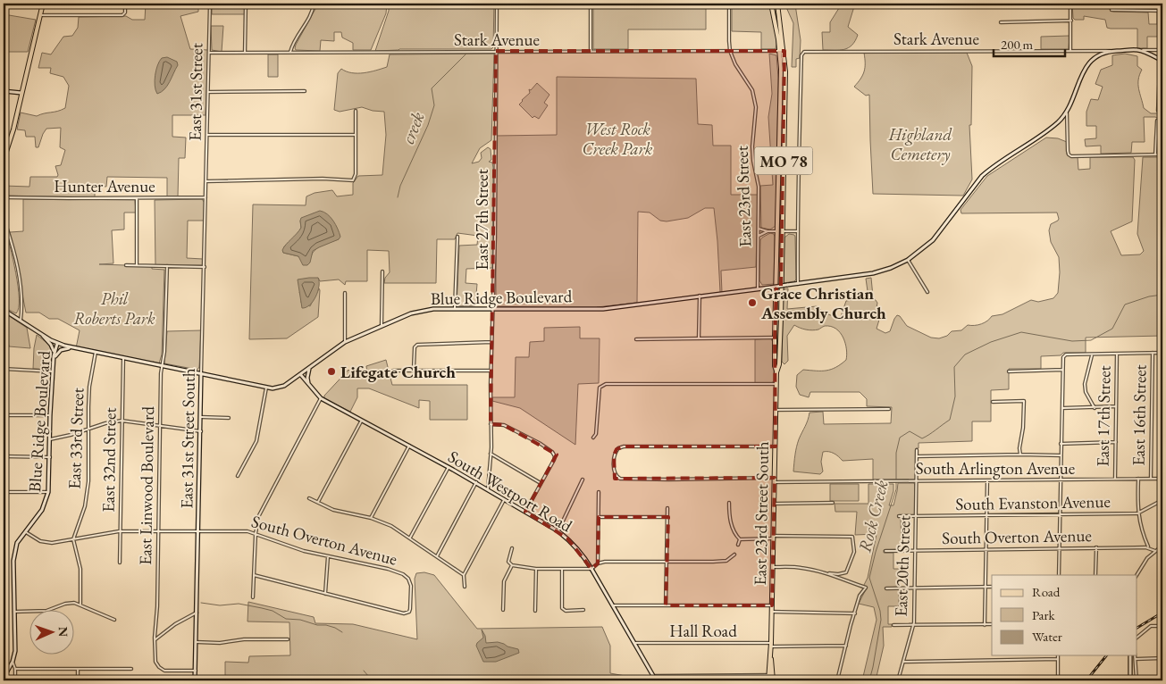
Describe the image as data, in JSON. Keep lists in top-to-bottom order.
{
  "streets": {
    "main road": [
      "Stark Avenue",
      "MO 78",
      "Blue Ridge Boulevard",
      "East 31st Street South",
      "South Westport Road",
      "East 23rd Street South"
    ],
    "street": [
      "East 31st Street",
      "Hunter Avenue",
      "East 23rd Street",
      "East 27th Street",
      "East 16th Street",
      "East 17th Street",
      "East 33rd Street",
      "East 32nd Street",
      "South Arlington Avenue",
      "East Linwood Boulevard",
      "South Evanston Avenue",
      "South Overton Avenue",
      "East 20th Street",
      "Hall Road"
    ]
  },
  "crossings": [
    ["Stark Avenue", "East 31st Street"],
    ["Stark Avenue", "MO 78"],
    ["Stark Avenue", "East 23rd Street"],
    ["Stark Avenue", "East 27th Street"],
    ["East 31st Street", "Hunter Avenue"],
    ["East 31st Street", "East 31st Street South"],
    ["MO 78", "East 23rd Street South"],
    ["Hunter Avenue", "East 31st Street South"],
    ["East 23rd Street", "Blue Ridge Boulevard"],
    ["East 27th Street", "Blue Ridge Boulevard"],
    ["East 27th Street", "South Westport Road"],
    ["Blue Ridge Boulevard", "East 33rd Street"],
    ["Blue Ridge Boulevard", "East 31st Street South"],
    ["Blue Ridge Boulevard", "East 32nd Street"],
    ["Blue Ridge Boulevard", "East Linwood Boulevard"],
    ["Blue Ridge Boulevard", "South Westport Road"],
    ["Blue Ridge Boulevard", "South Overton Avenue"],
    ["East 16th Street", "South Arlington Avenue"],
    ["East 16th Street", "South Evanston Avenue"],
    ["East 16th Street", "South Overton Avenue"],
    ["East 17th Street", "South Arlington Avenue"],
    ["East 33rd Street", "South Overton Avenue"],
    ["East 31st Street South", "East Linwood Boulevard"],
    ["East 31st Street South", "South Overton Avenue"],
    ["East 32nd Street", "South Overton Avenue"],
    ["South Arlington Avenue", "East 23rd Street South"],
    ["South Arlington Avenue", "East 20th Street"],
    ["East Linwood Boulevard", "South Overton Avenue"],
    ["South Westport Road", "Hall Road"],
    ["South Evanston Avenue", "East 20th Street"],
    ["East 23rd Street South", "Hall Road"],
    ["South Overton Avenue", "East 20th Street"]
  ],
  "water": ["creek", "Rock Creek"],
  "parks": ["West Rock Creek Park", "Highland Cemetery", "Phil Roberts Park"],
  "places": ["Grace Christian Assembly Church", "Lifegate Church"],
  "legend": ["Road", "Park", "Water"],
  "scale_bar": "200 m",
  "north": "right"
}
